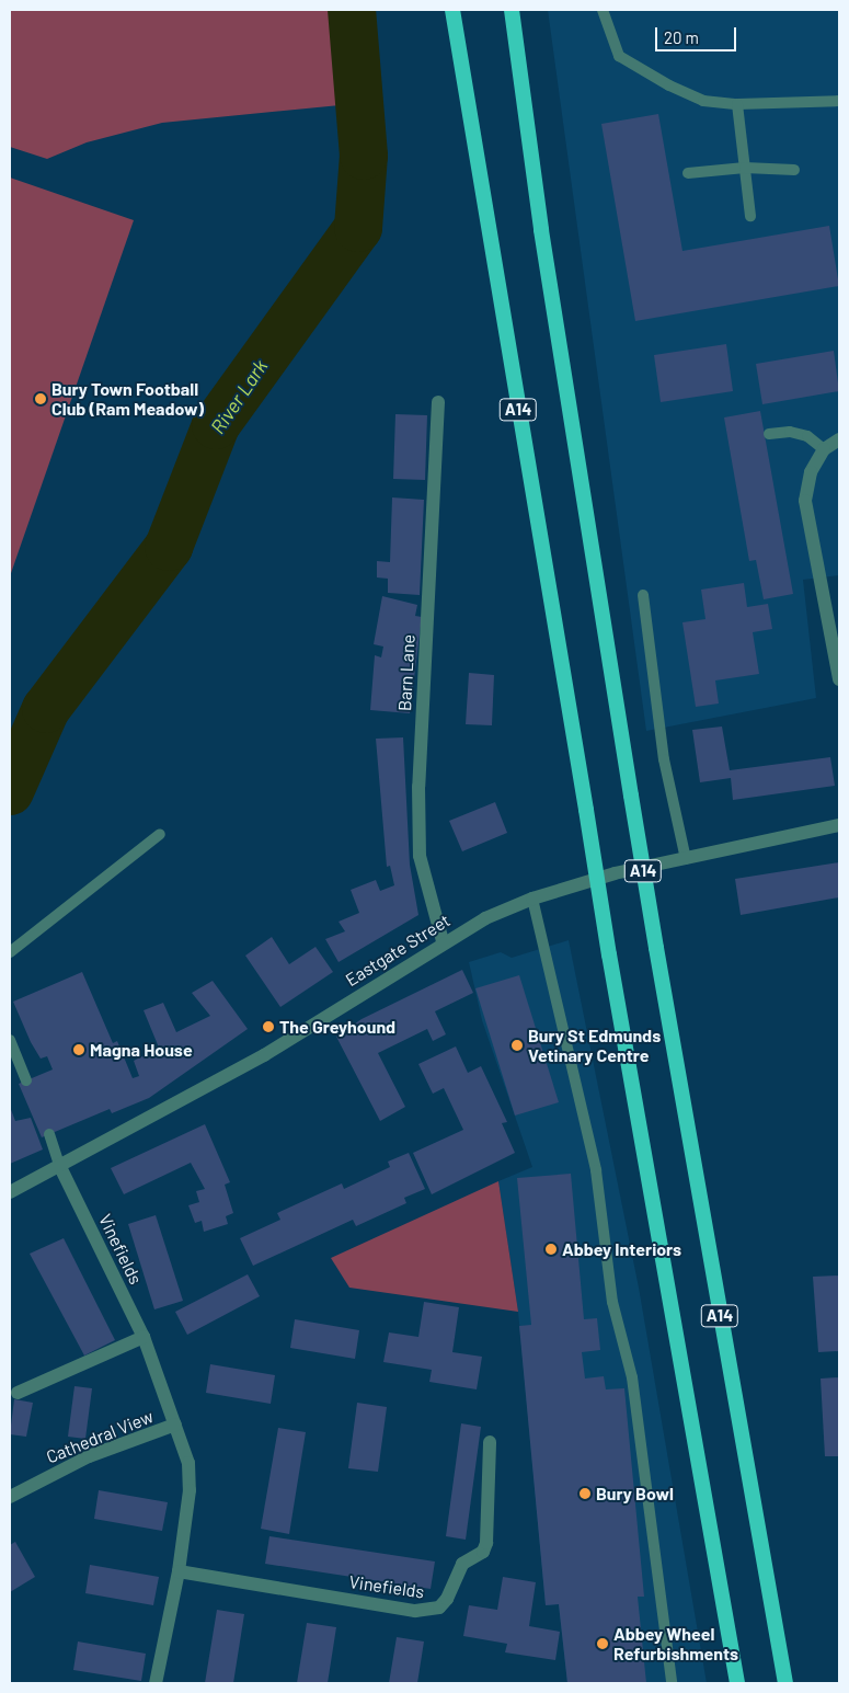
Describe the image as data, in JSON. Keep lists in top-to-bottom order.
{
  "streets": {
    "highway": ["A14"],
    "street": [
      "Barn Lane",
      "Eastgate Street",
      "Vinefields",
      "Cathedral View"
    ]
  },
  "crossings": [
    ["Barn Lane", "Eastgate Street"],
    ["Eastgate Street", "Vinefields"],
    ["Vinefields", "Cathedral View"]
  ],
  "water": ["River Lark"],
  "places": [
    "Bury Town Football Club (Ram Meadow)",
    "The Greyhound",
    "Bury St Edmunds Vetinary Centre",
    "Magna House",
    "Abbey Interiors",
    "Bury Bowl",
    "Abbey Wheel Refurbishments"
  ],
  "scale_bar": "20 m"
}
